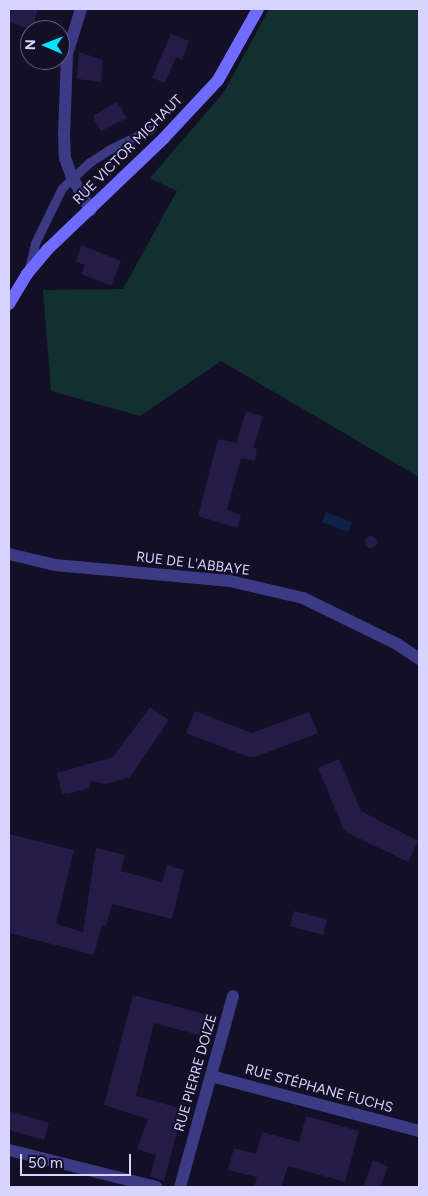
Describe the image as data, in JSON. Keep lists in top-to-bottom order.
{
  "streets": {
    "street": [
      "RUE VICTOR MICHAUT",
      "RUE DE L'ABBAYE",
      "RUE PIERRE DOIZE",
      "RUE STÉPHANE FUCHS"
    ]
  },
  "crossings": [
    ["RUE PIERRE DOIZE", "RUE STÉPHANE FUCHS"]
  ],
  "scale_bar": "50 m",
  "north": "left"
}
